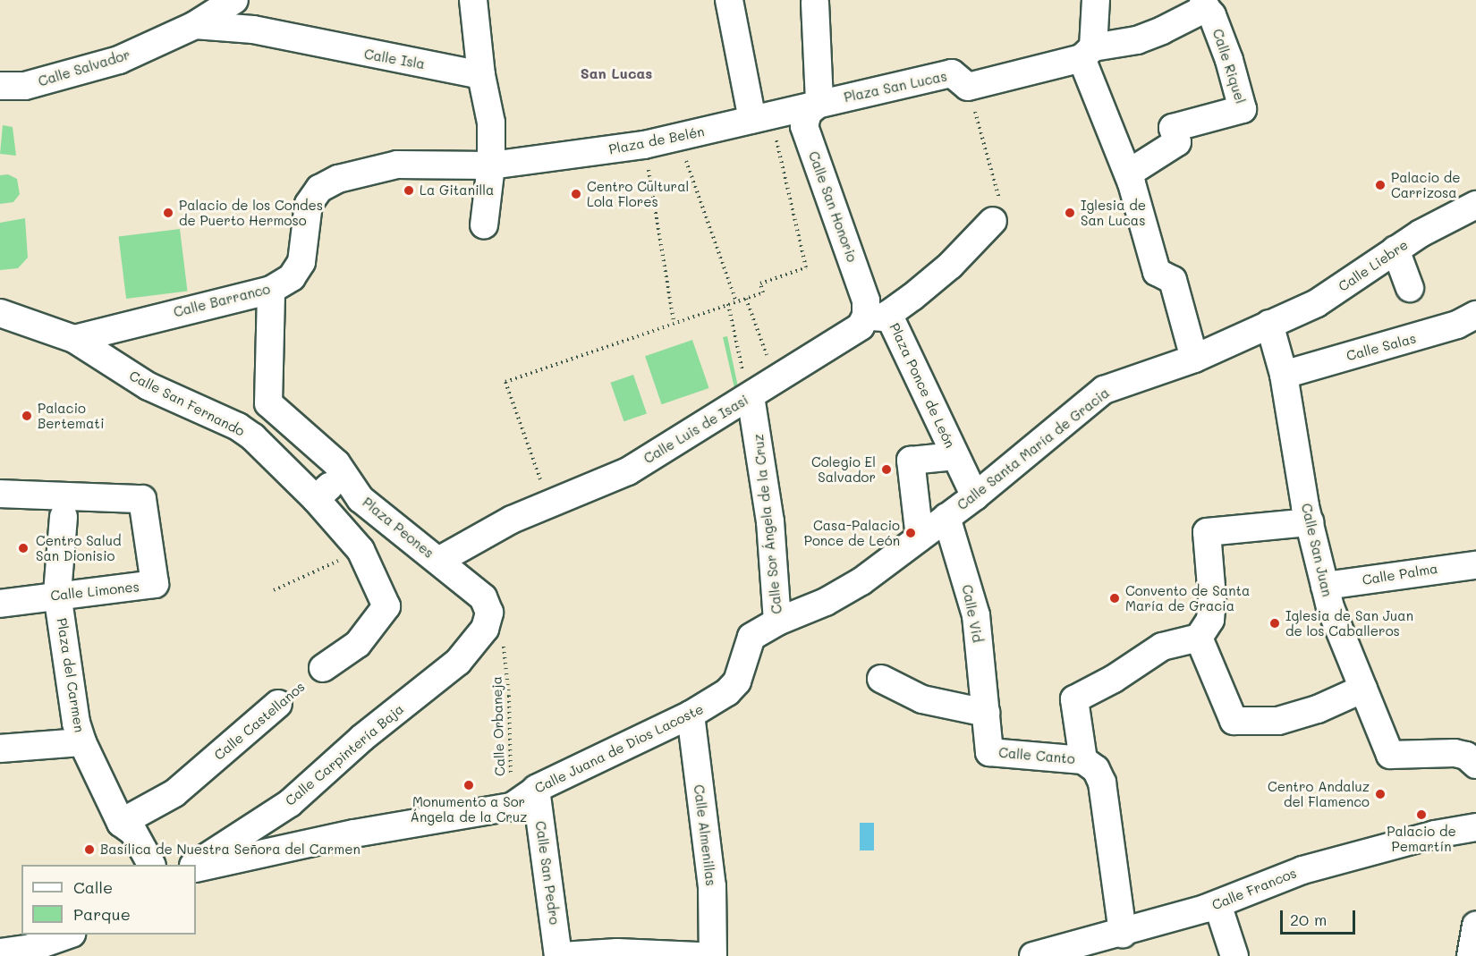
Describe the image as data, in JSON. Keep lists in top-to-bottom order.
{
  "streets": {
    "street": [
      "Calle Isla",
      "Calle Riquel",
      "Calle Salvador",
      "Plaza San Lucas",
      "Plaza de Belén",
      "Calle San Honorio",
      "Calle Liebre",
      "Calle Barranco",
      "Calle Salas",
      "Plaza Ponce de León",
      "Calle San Fernando",
      "Calle Luis de Isasi",
      "Calle Santa María de Gracia",
      "Calle Sor Ángela de la Cruz",
      "Plaza Peones",
      "Calle San Juan",
      "Calle Palma",
      "Calle Limones",
      "Calle Vid",
      "Plaza del Carmen",
      "Calle Castellanos",
      "Calle Juana de Dios Lacoste",
      "Calle Carpintería Baja",
      "Calle Canto",
      "Calle Almenillas",
      "Calle San Pedro",
      "Calle Francos"
    ],
    "path": ["Calle Orbaneja"]
  },
  "crossings": [
    ["Calle Isla", "Calle Salvador"],
    ["Calle Riquel", "Plaza San Lucas"],
    ["Plaza San Lucas", "Plaza de Belén"],
    ["Plaza San Lucas", "Calle San Honorio"],
    ["Plaza San Lucas", "Calle Luis de Isasi"],
    ["Plaza de Belén", "Calle San Honorio"],
    ["Plaza de Belén", "Calle Barranco"],
    ["Calle San Honorio", "Plaza Ponce de León"],
    ["Calle San Honorio", "Calle Luis de Isasi"],
    ["Calle Liebre", "Calle Santa María de Gracia"],
    ["Calle Liebre", "Calle San Juan"],
    ["Calle Barranco", "Calle San Fernando"],
    ["Calle Barranco", "Plaza Peones"],
    ["Calle Salas", "Calle San Juan"],
    ["Plaza Ponce de León", "Calle Luis de Isasi"],
    ["Plaza Ponce de León", "Calle Santa María de Gracia"],
    ["Plaza Ponce de León", "Calle Juana de Dios Lacoste"],
    ["Calle Luis de Isasi", "Calle Sor Ángela de la Cruz"],
    ["Calle Luis de Isasi", "Plaza Peones"],
    ["Calle Santa María de Gracia", "Calle San Juan"],
    ["Calle Santa María de Gracia", "Calle Vid"],
    ["Calle Santa María de Gracia", "Calle Juana de Dios Lacoste"],
    ["Calle Sor Ángela de la Cruz", "Calle Juana de Dios Lacoste"],
    ["Plaza Peones", "Calle Carpintería Baja"],
    ["Calle San Juan", "Calle Palma"],
    ["Calle Limones", "Plaza del Carmen"],
    ["Calle Vid", "Calle Juana de Dios Lacoste"],
    ["Calle Vid", "Calle Canto"],
    ["Plaza del Carmen", "Calle Castellanos"],
    ["Calle Orbaneja", "Calle Juana de Dios Lacoste"],
    ["Calle Juana de Dios Lacoste", "Calle Almenillas"],
    ["Calle Juana de Dios Lacoste", "Calle San Pedro"],
    ["Calle Canto", "Calle Francos"]
  ],
  "districts": ["San Lucas"],
  "places": [
    "Palacio de Carrizosa",
    "La Gitanilla",
    "Centro Cultural Lola Flores",
    "Palacio de los Condes de Puerto Hermoso",
    "Iglesia de San Lucas",
    "Palacio Bertemati",
    "Colegio El Salvador",
    "Casa-Palacio Ponce de León",
    "Centro Salud San Dionisio",
    "Convento de Santa María de Gracia",
    "Iglesia de San Juan de los Caballeros",
    "Monumento a Sor Ángela de la Cruz",
    "Centro Andaluz del Flamenco",
    "Palacio de Pemartín",
    "Basílica de Nuestra Señora del Carmen"
  ],
  "legend": ["Calle", "Parque"],
  "scale_bar": "20 m"
}
